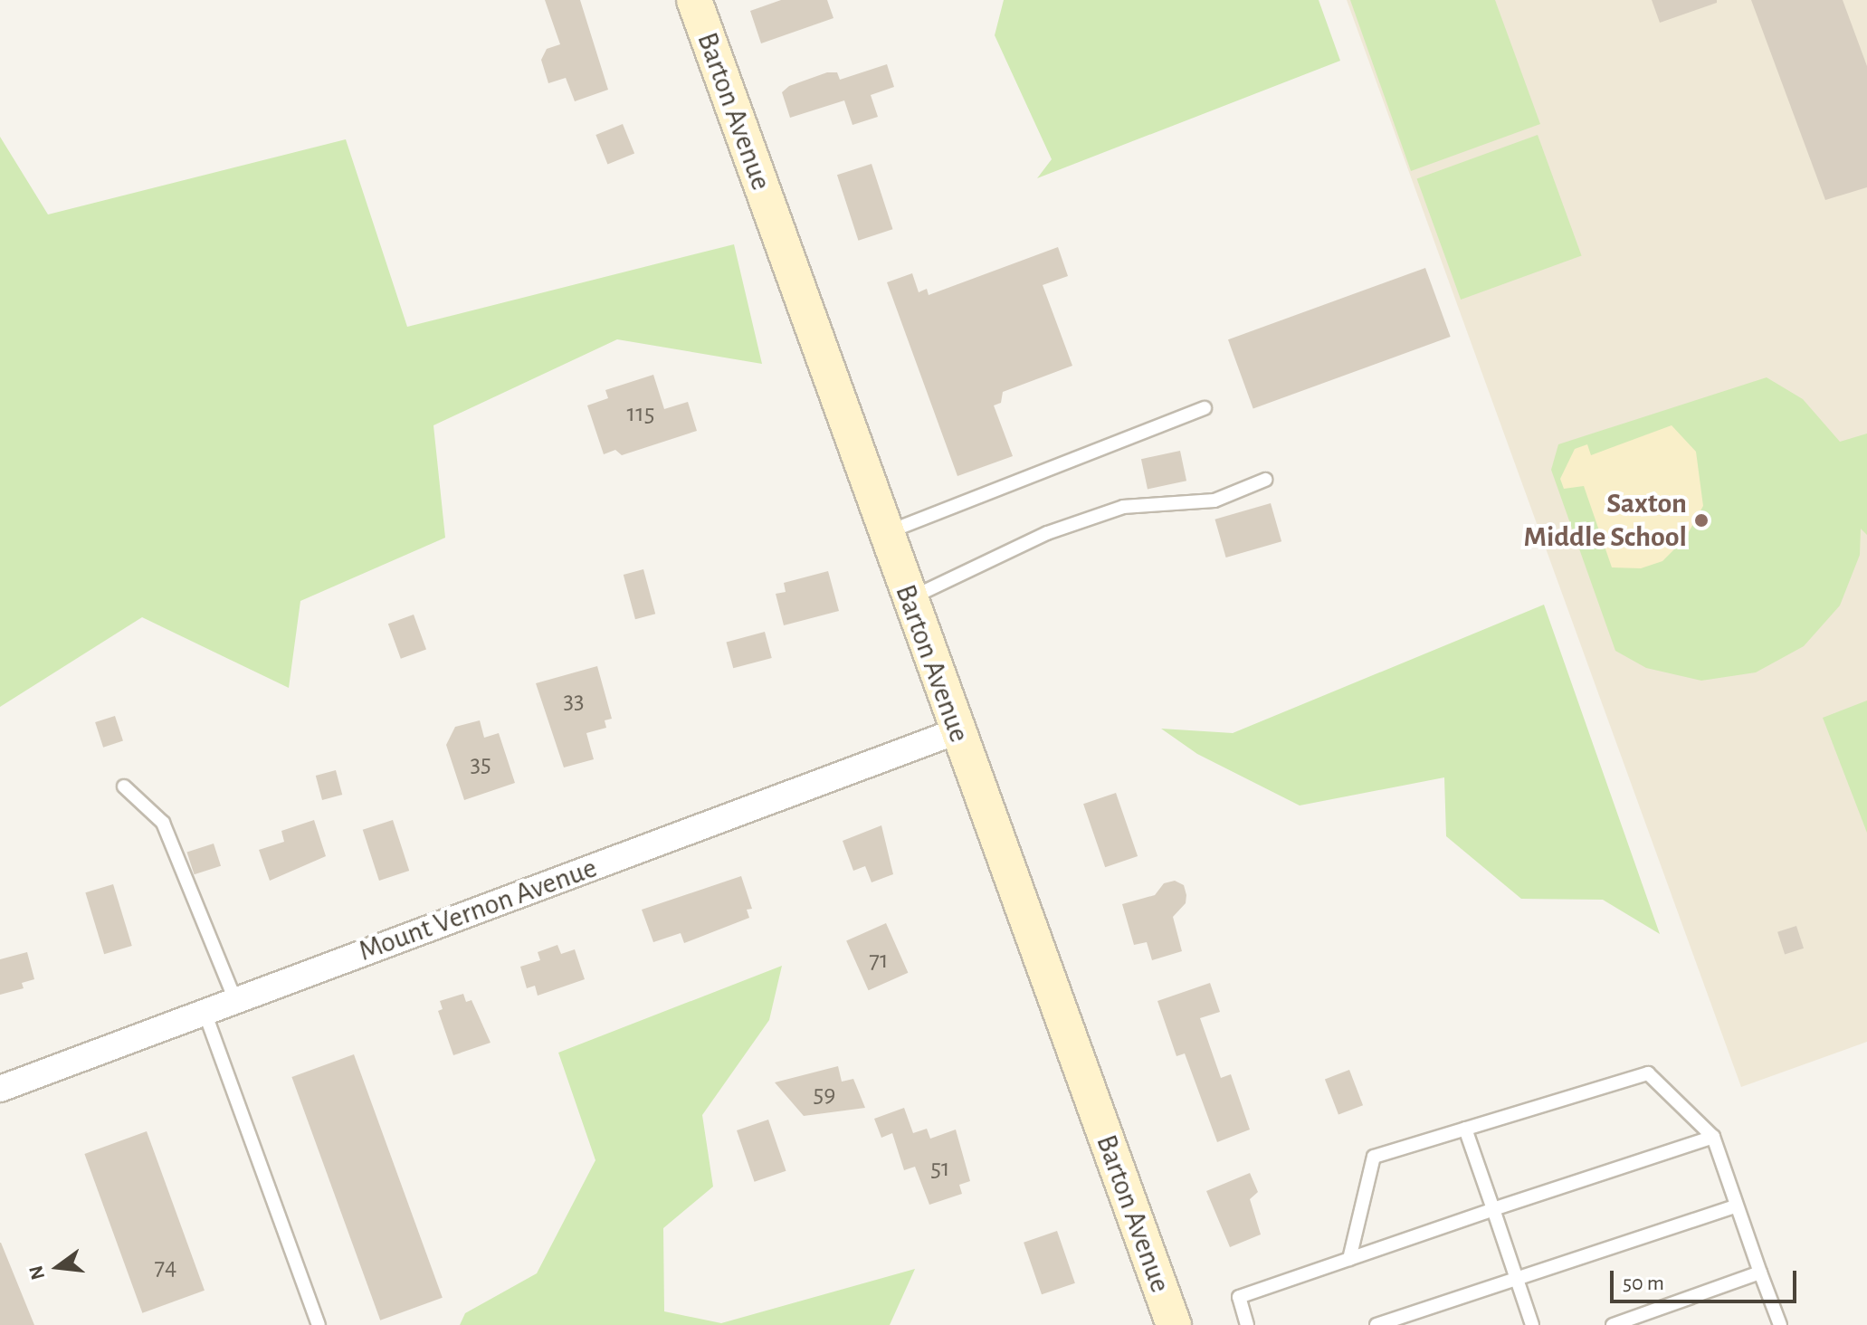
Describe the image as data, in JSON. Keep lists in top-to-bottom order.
{
  "streets": {
    "street": ["Barton Avenue", "Mount Vernon Avenue"]
  },
  "crossings": [
    ["Barton Avenue", "Mount Vernon Avenue"]
  ],
  "places": ["Saxton Middle School"],
  "house_numbers": [
    "115",
    "33",
    "35",
    "71",
    "59",
    "51",
    "74"
  ],
  "scale_bar": "50 m",
  "north": "left"
}
